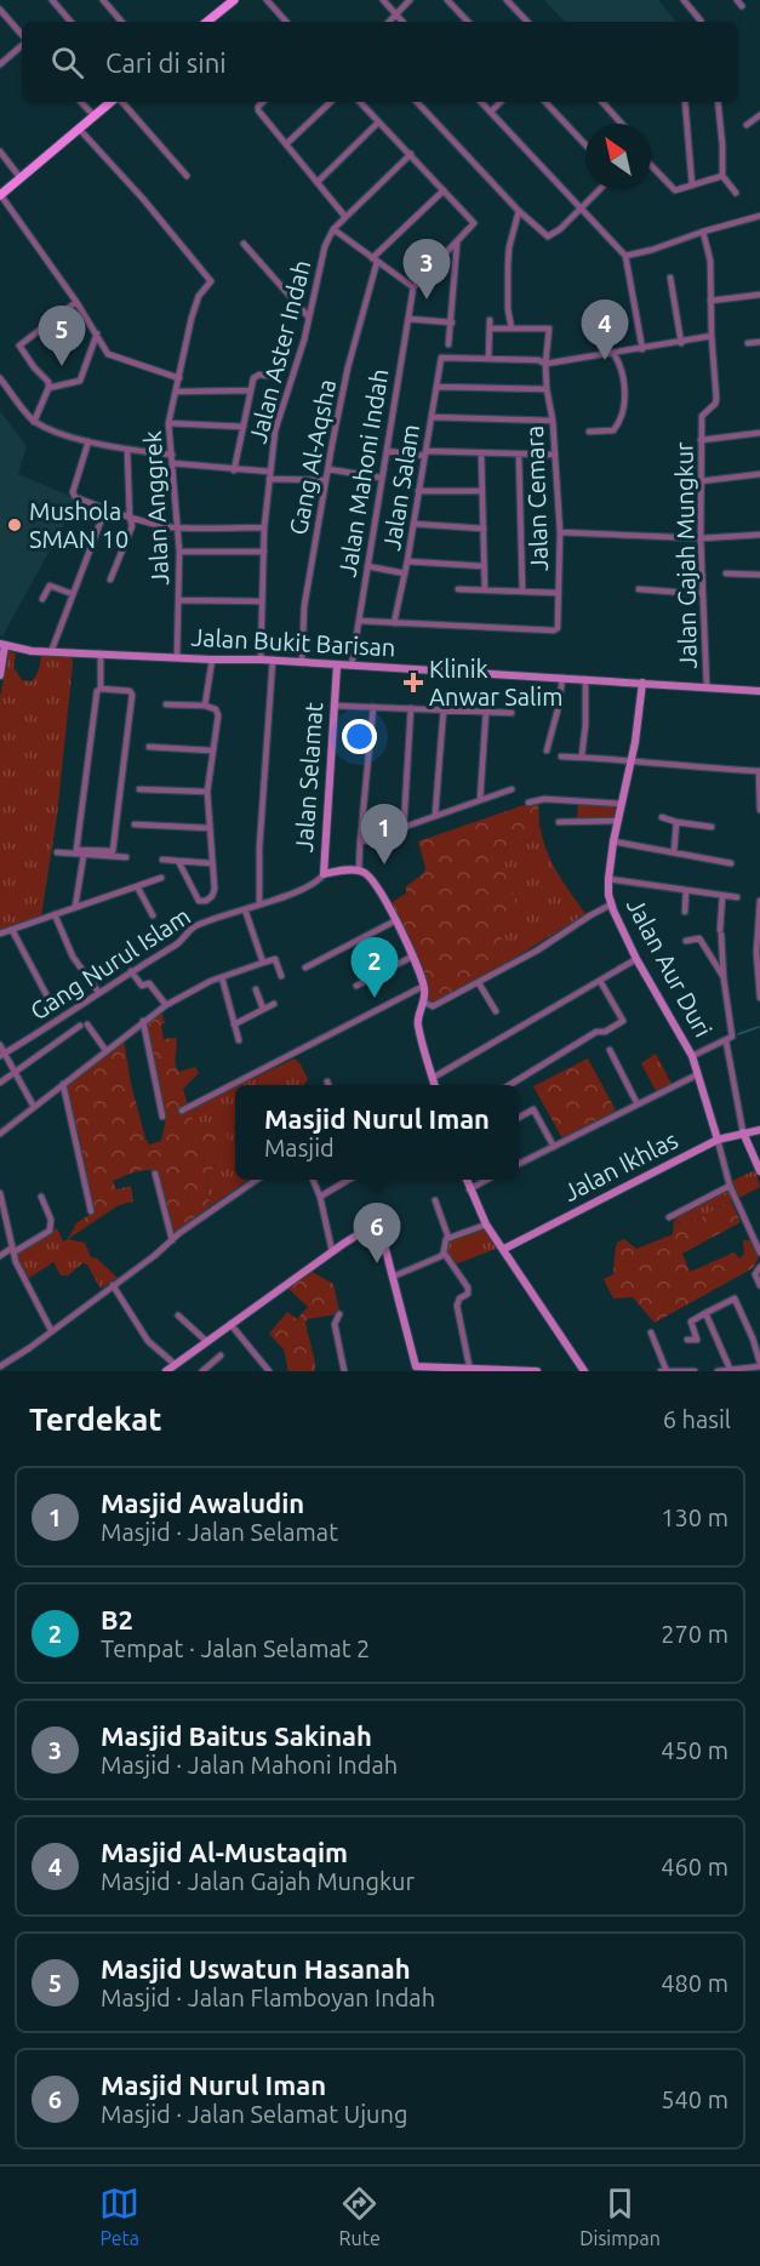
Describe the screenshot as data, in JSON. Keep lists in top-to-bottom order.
{
  "streets": {
    "street": [
      "Jalan Aster Indah",
      "Gang Al-Aqsha",
      "Jalan Mahoni Indah",
      "Jalan Salam",
      "Jalan Cemara",
      "Jalan Anggrek",
      "Jalan Gajah Mungkur",
      "Jalan Bukit Barisan",
      "Jalan Selamat",
      "Gang Nurul Islam",
      "Jalan Aur Duri",
      "Jalan Ikhlas"
    ]
  },
  "crossings": [
    ["Jalan Aster Indah", "Jalan Bukit Barisan"],
    ["Gang Al-Aqsha", "Jalan Bukit Barisan"],
    ["Jalan Mahoni Indah", "Jalan Bukit Barisan"],
    ["Jalan Salam", "Jalan Cemara"],
    ["Jalan Anggrek", "Jalan Bukit Barisan"],
    ["Jalan Gajah Mungkur", "Jalan Bukit Barisan"],
    ["Jalan Bukit Barisan", "Jalan Selamat"],
    ["Jalan Bukit Barisan", "Jalan Aur Duri"],
    ["Jalan Selamat", "Gang Nurul Islam"],
    ["Jalan Aur Duri", "Jalan Ikhlas"]
  ],
  "places": {
    "other": ["Mushola SMAN 10"],
    "health": ["Klinik Anwar Salim"]
  },
  "north": "top left",
  "page": {
    "search": "Cari di sini",
    "pins": [
      "3",
      "4",
      "5",
      "1",
      "2",
      "6"
    ],
    "popup": ["Masjid Nurul Iman", "Masjid"],
    "heading": ["Terdekat", "6 hasil"],
    "list": [
      {
        "mark": "1",
        "name": "Masjid Awaludin",
        "note": "Masjid · Jalan Selamat",
        "value": "130 m"
      },
      {
        "mark": "2",
        "name": "B2",
        "note": "Tempat · Jalan Selamat 2",
        "value": "270 m"
      },
      {
        "mark": "3",
        "name": "Masjid Baitus Sakinah",
        "note": "Masjid · Jalan Mahoni Indah",
        "value": "450 m"
      },
      {
        "mark": "4",
        "name": "Masjid Al-Mustaqim",
        "note": "Masjid · Jalan Gajah Mungkur",
        "value": "460 m"
      },
      {
        "mark": "5",
        "name": "Masjid Uswatun Hasanah",
        "note": "Masjid · Jalan Flamboyan Indah",
        "value": "480 m"
      },
      {
        "mark": "6",
        "name": "Masjid Nurul Iman",
        "note": "Masjid · Jalan Selamat Ujung",
        "value": "540 m"
      }
    ],
    "nav": ["Peta", "Rute", "Disimpan"]
  }
}
